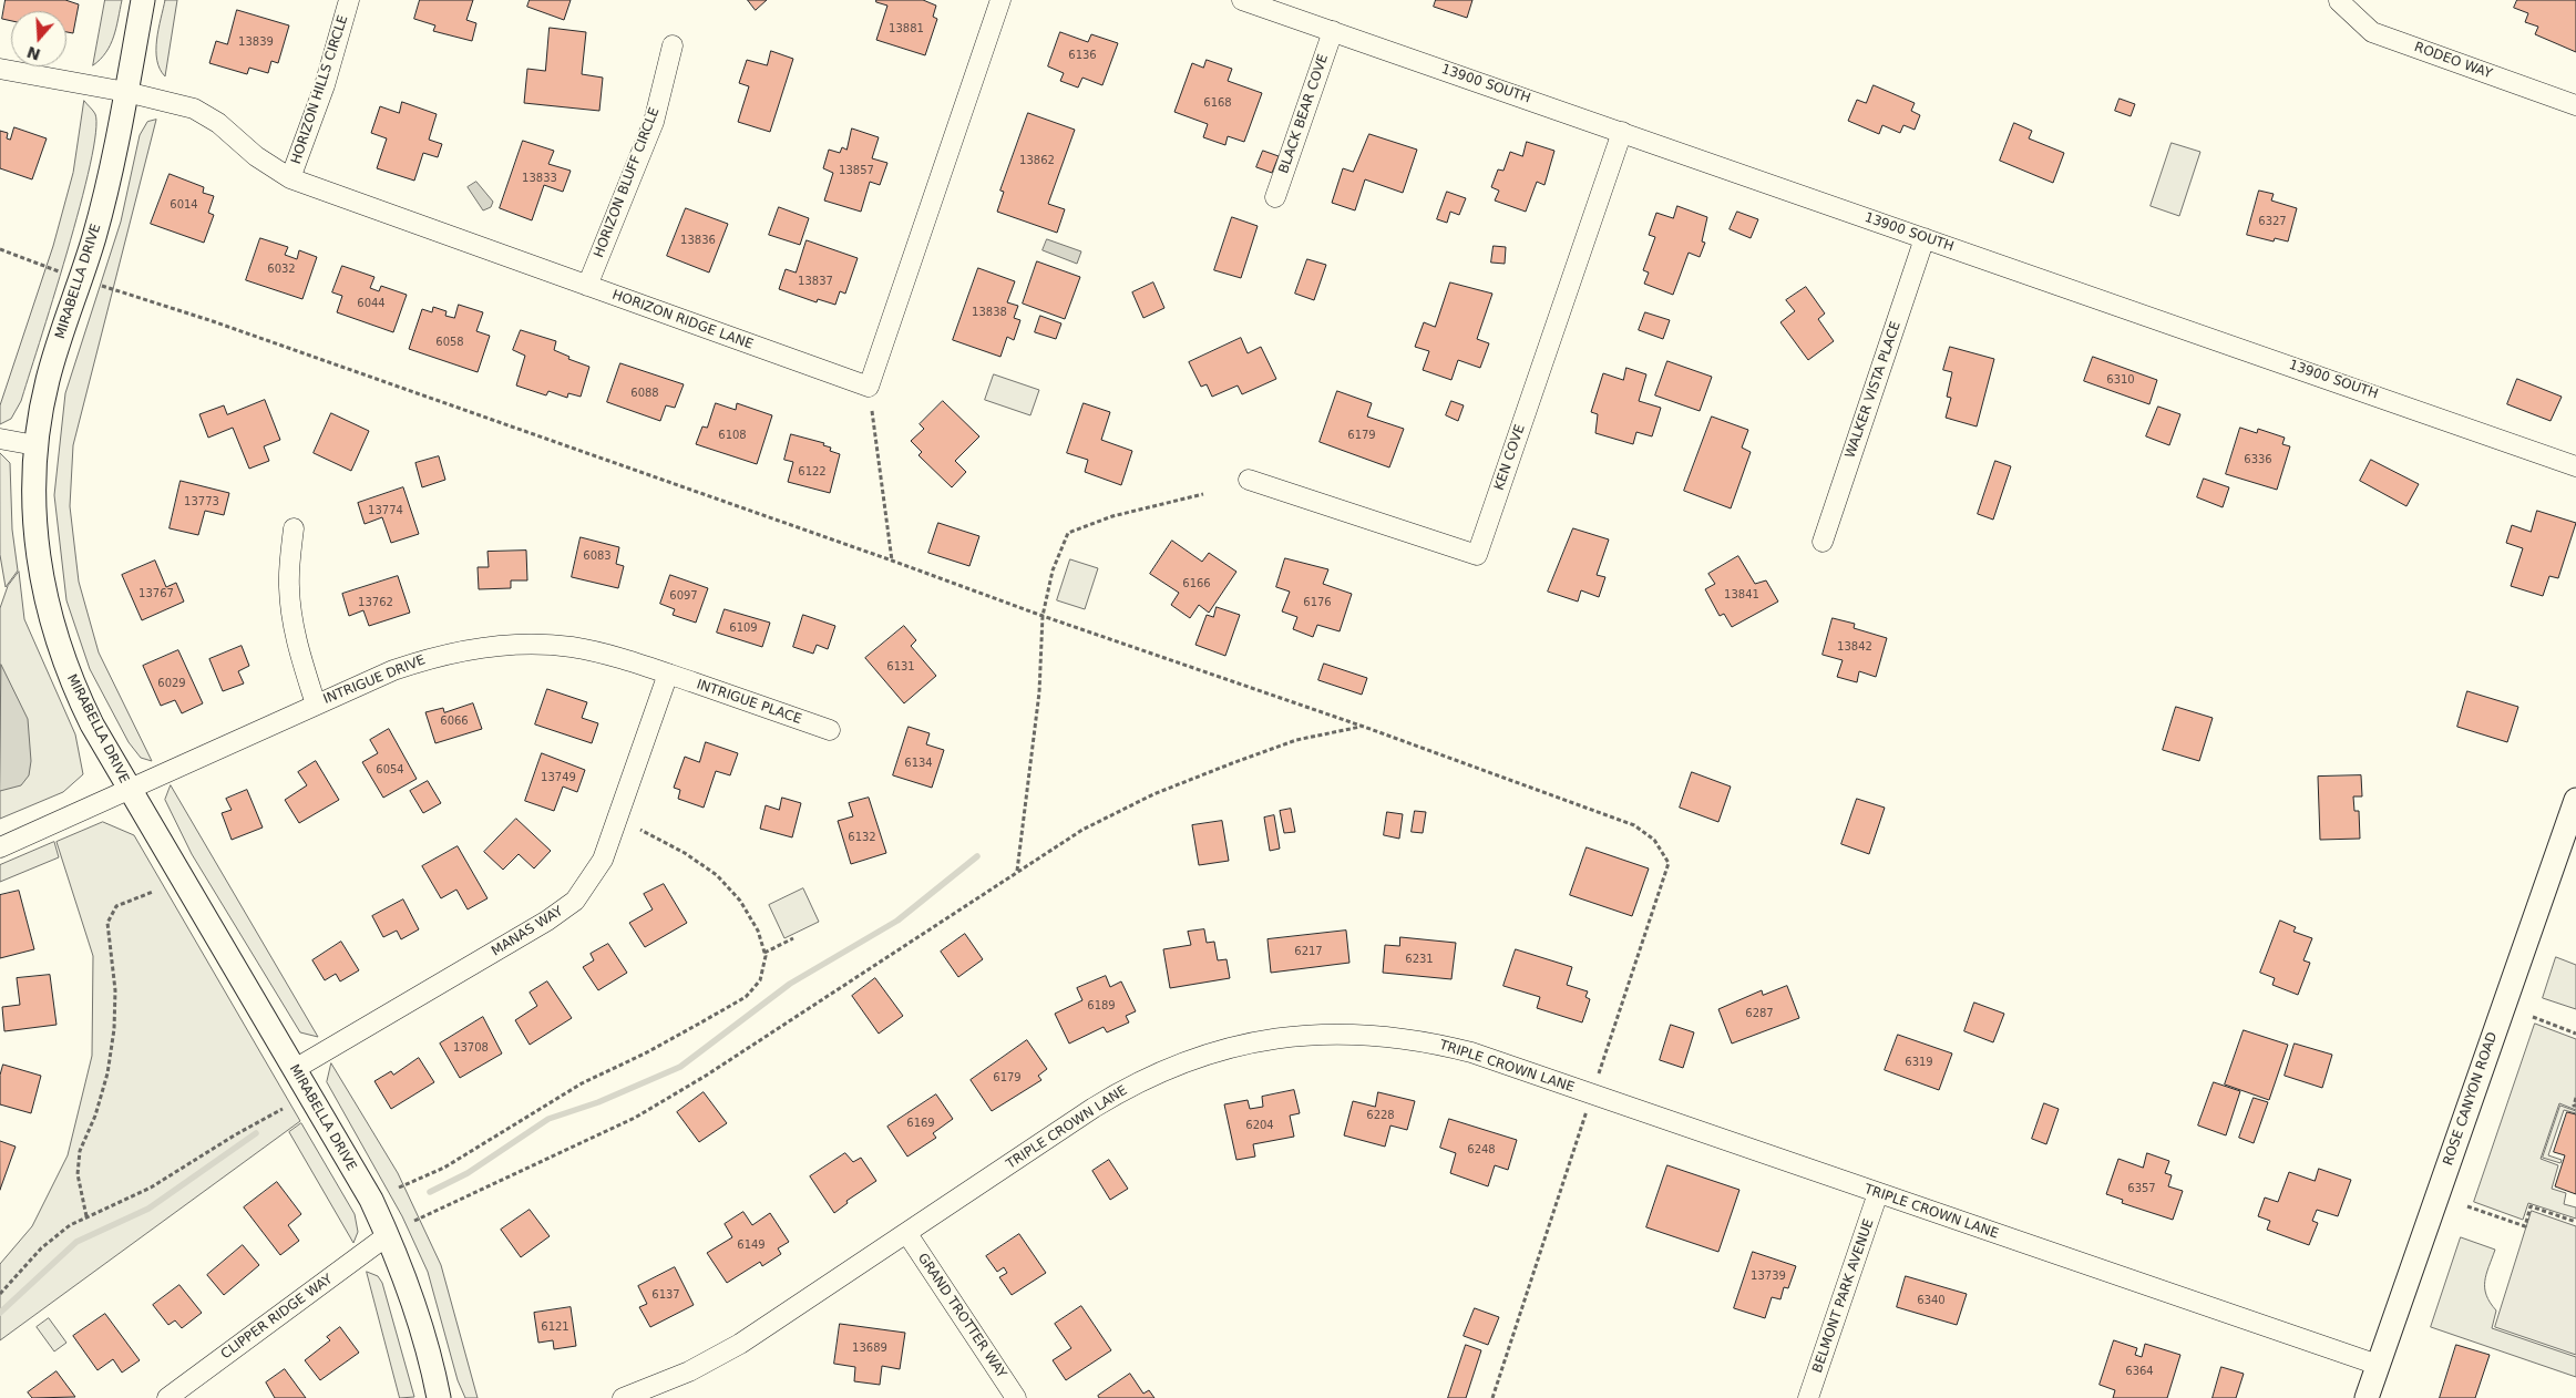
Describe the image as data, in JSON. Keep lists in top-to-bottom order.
{
  "streets": {
    "street": [
      "RODEO WAY",
      "13900 SOUTH",
      "HORIZON HILLS CIRCLE",
      "BLACK BEAR COVE",
      "HORIZON BLUFF CIRCLE",
      "MIRABELLA DRIVE",
      "HORIZON RIDGE LANE",
      "WALKER VISTA PLACE",
      "KEN COVE",
      "INTRIGUE DRIVE",
      "INTRIGUE PLACE",
      "MANAS WAY",
      "TRIPLE CROWN LANE",
      "ROSE CANYON ROAD",
      "BELMONT PARK AVENUE",
      "GRAND TROTTER WAY",
      "CLIPPER RIDGE WAY"
    ]
  },
  "crossings": [
    ["13900 SOUTH", "BLACK BEAR COVE"],
    ["13900 SOUTH", "WALKER VISTA PLACE"],
    ["13900 SOUTH", "KEN COVE"],
    ["HORIZON HILLS CIRCLE", "HORIZON RIDGE LANE"],
    ["HORIZON BLUFF CIRCLE", "HORIZON RIDGE LANE"],
    ["MIRABELLA DRIVE", "HORIZON RIDGE LANE"],
    ["MIRABELLA DRIVE", "INTRIGUE DRIVE"],
    ["MIRABELLA DRIVE", "MANAS WAY"],
    ["MIRABELLA DRIVE", "CLIPPER RIDGE WAY"],
    ["INTRIGUE DRIVE", "INTRIGUE PLACE"],
    ["INTRIGUE DRIVE", "MANAS WAY"],
    ["INTRIGUE PLACE", "MANAS WAY"],
    ["TRIPLE CROWN LANE", "ROSE CANYON ROAD"],
    ["TRIPLE CROWN LANE", "BELMONT PARK AVENUE"],
    ["TRIPLE CROWN LANE", "GRAND TROTTER WAY"]
  ],
  "house_numbers": [
    "13881",
    "13839",
    "6136",
    "6168",
    "13862",
    "13857",
    "13833",
    "6014",
    "6327",
    "13836",
    "6032",
    "13837",
    "6044",
    "13838",
    "6058",
    "6310",
    "6088",
    "6108",
    "6179",
    "6336",
    "6122",
    "13773",
    "13774",
    "6083",
    "6166",
    "13767",
    "13841",
    "6097",
    "13762",
    "6176",
    "6109",
    "13842",
    "6131",
    "6029",
    "6066",
    "6134",
    "6054",
    "13749",
    "6132",
    "6217",
    "6231",
    "6189",
    "6287",
    "13708",
    "6319",
    "6179",
    "6228",
    "6169",
    "6204",
    "6248",
    "6357",
    "6149",
    "13739",
    "6137",
    "6340",
    "6121",
    "13689",
    "6364"
  ],
  "north": "bottom"
}
